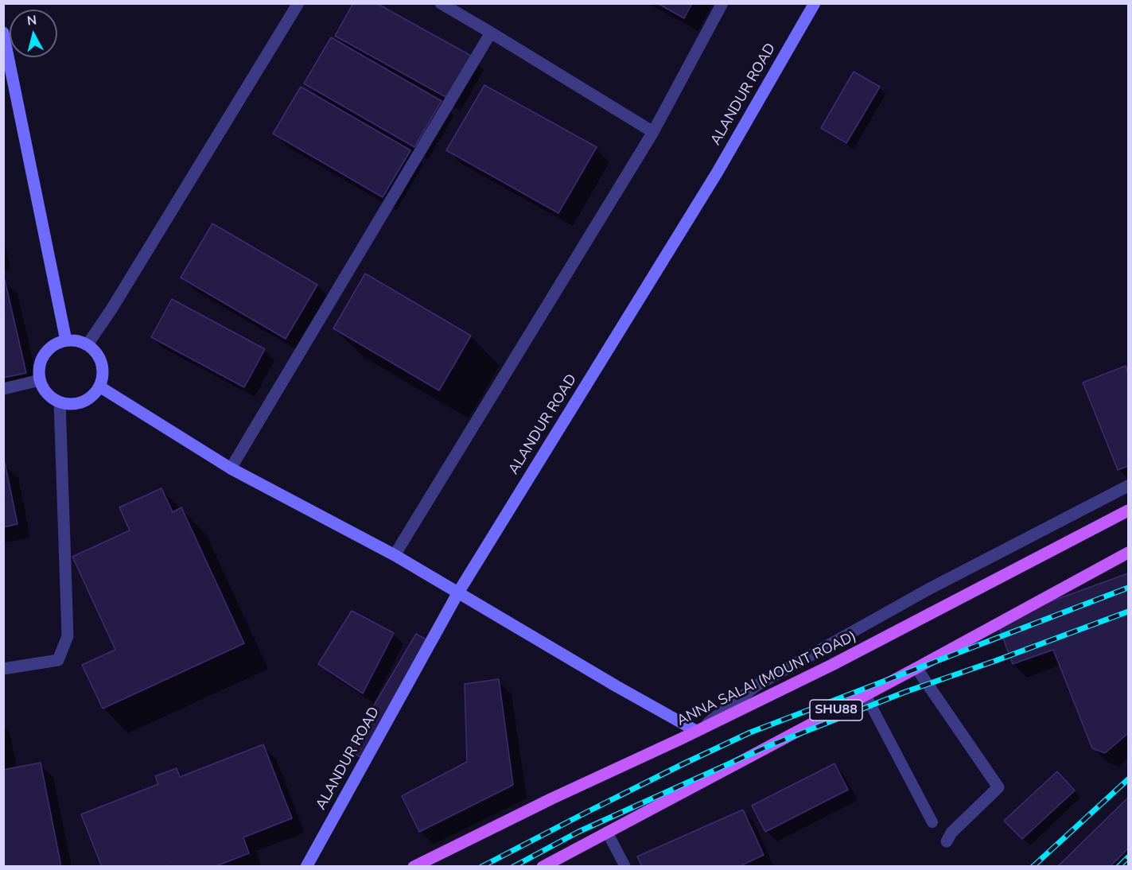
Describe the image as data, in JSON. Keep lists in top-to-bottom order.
{
  "streets": {
    "main road": ["ALANDUR ROAD", "ANNA SALAI (MOUNT ROAD)", "SHU88"]
  },
  "north": "top"
}
